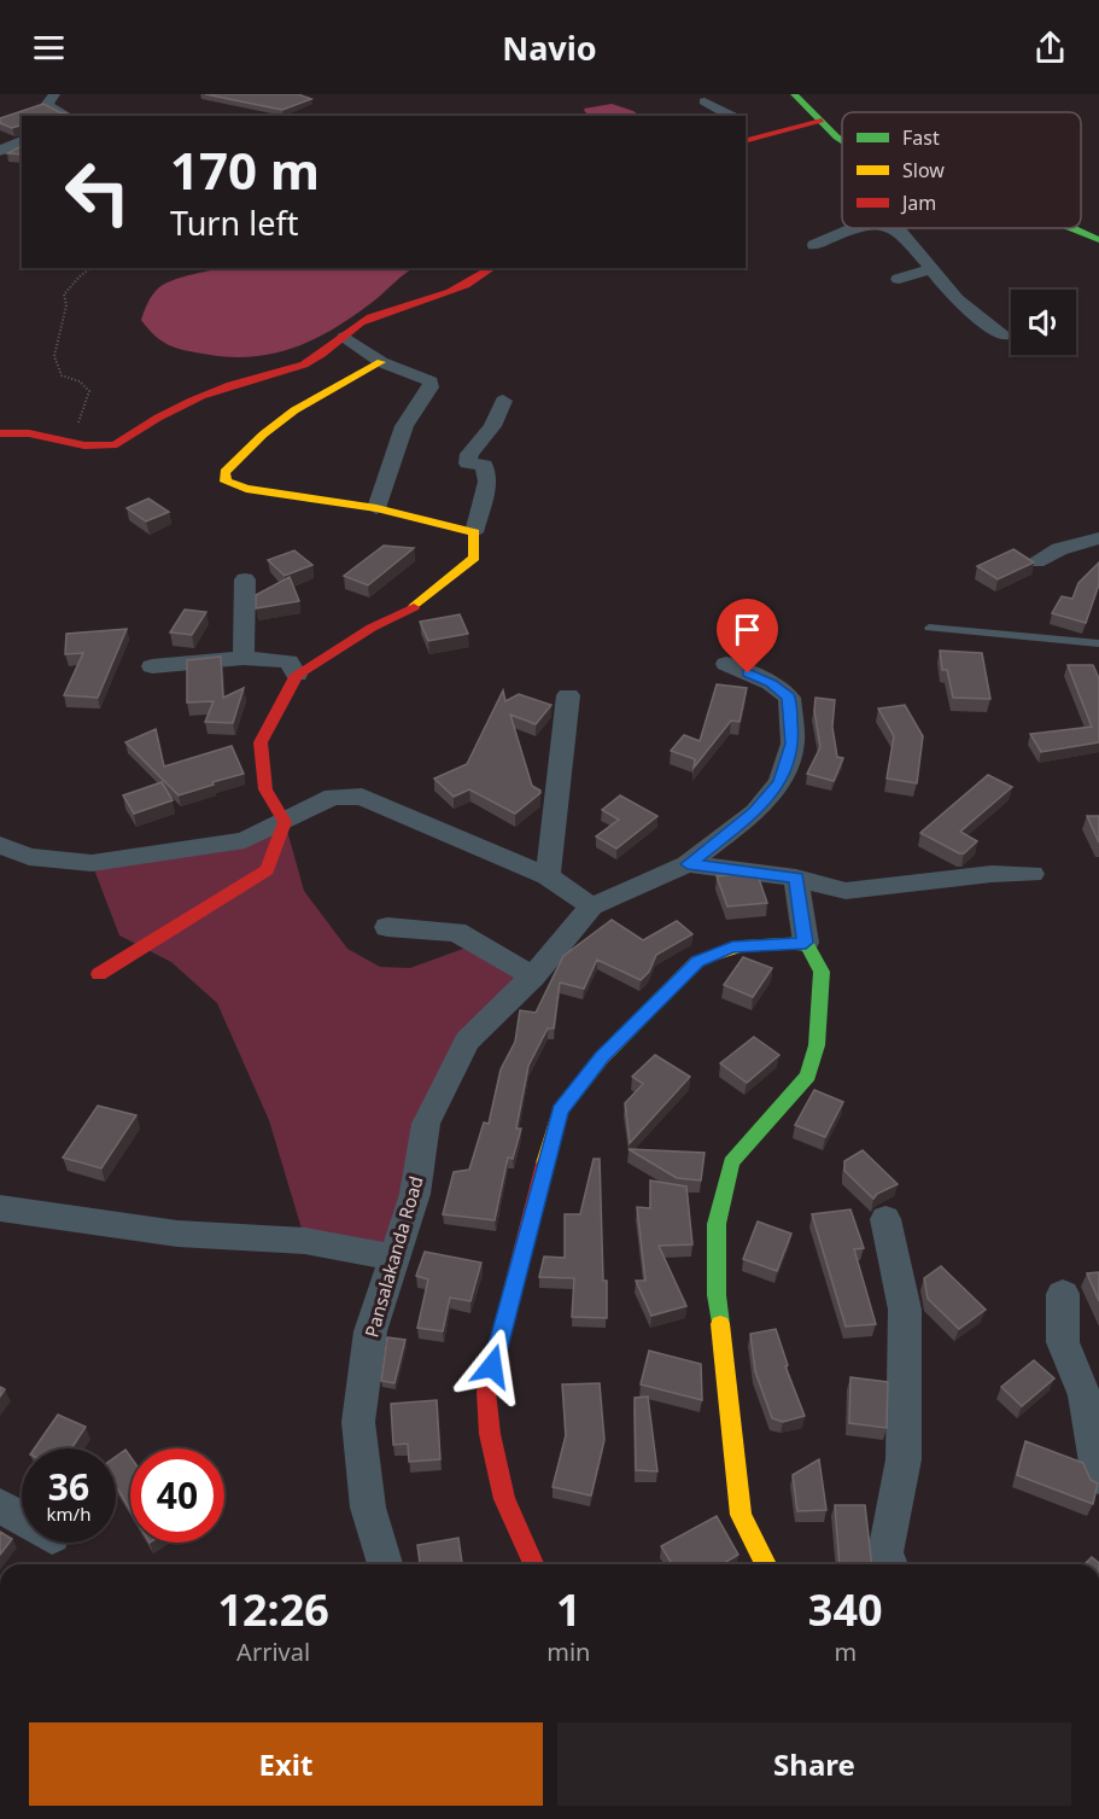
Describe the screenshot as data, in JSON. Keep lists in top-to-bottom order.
{
  "streets": {
    "street": ["Pansalakanda Road"]
  },
  "legend": ["Fast", "Slow", "Jam"],
  "page": {
    "header": "Navio",
    "turn": ["170 m", "Turn left"],
    "speed": "36 km/h",
    "limit": "40",
    "eta": [
      "12:26",
      "Arrival",
      "1",
      "min",
      "340",
      "m"
    ],
    "buttons": ["Exit", "Share"]
  }
}
